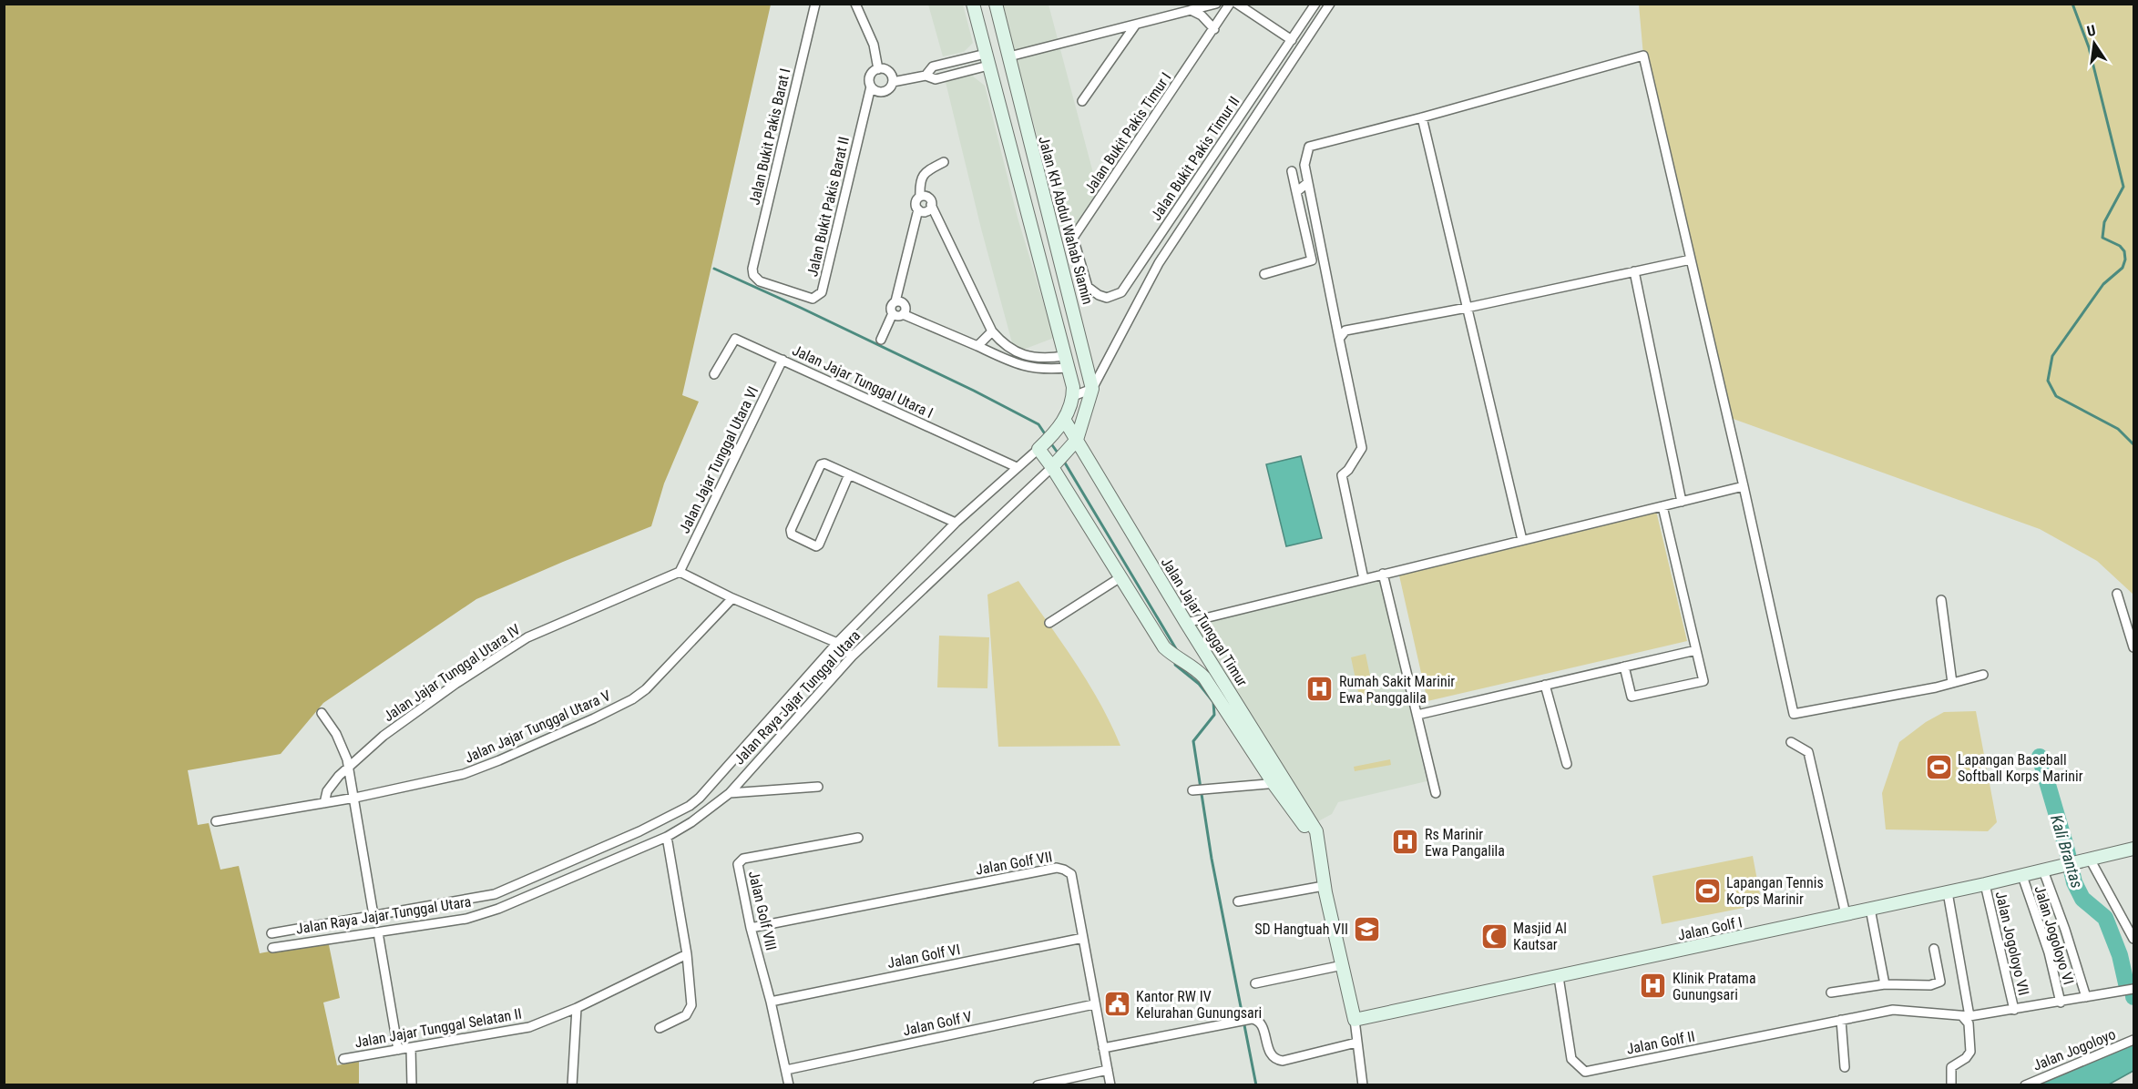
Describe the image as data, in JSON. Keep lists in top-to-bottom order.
{
  "streets": {
    "main road": [
      "Jalan KH Abdul Wahab Siamin",
      "Jalan Jajar Tunggal Timur",
      "Jalan Raya Jajar Tunggal Utara",
      "Jalan Golf I"
    ],
    "street": [
      "Jalan Bukit Pakis Timur I",
      "Jalan Bukit Pakis Barat I",
      "Jalan Bukit Pakis Timur II",
      "Jalan Bukit Pakis Barat II",
      "Jalan Jajar Tunggal Utara I",
      "Jalan Jajar Tunggal Utara VI",
      "Jalan Jajar Tunggal Utara IV",
      "Jalan Jajar Tunggal Utara V",
      "Jalan Golf VII",
      "Jalan Golf VIII",
      "Jalan Jogoloyo VI",
      "Jalan Jogoloyo VII",
      "Jalan Golf VI",
      "Jalan Golf V",
      "Jalan Jajar Tunggal Selatan II",
      "Jalan Golf II",
      "Jalan Jogoloyo"
    ]
  },
  "crossings": [
    ["Jalan Bukit Pakis Timur I", "Jalan Bukit Pakis Timur II"],
    ["Jalan Bukit Pakis Barat I", "Jalan Bukit Pakis Barat II"],
    ["Jalan Jajar Tunggal Utara I", "Jalan Jajar Tunggal Utara VI"],
    ["Jalan Jajar Tunggal Utara I", "Jalan Raya Jajar Tunggal Utara"],
    ["Jalan Jajar Tunggal Utara VI", "Jalan Jajar Tunggal Utara IV"],
    ["Jalan Jajar Tunggal Timur", "Jalan Raya Jajar Tunggal Utara"],
    ["Jalan Jajar Tunggal Timur", "Jalan Golf I"],
    ["Jalan Jajar Tunggal Utara IV", "Jalan Jajar Tunggal Utara V"],
    ["Jalan Golf VII", "Jalan Golf VIII"],
    ["Jalan Golf VII", "Jalan Golf VI"],
    ["Jalan Golf VII", "Jalan Golf V"],
    ["Jalan Golf VIII", "Jalan Golf VI"],
    ["Jalan Golf VIII", "Jalan Golf V"],
    ["Jalan Golf I", "Jalan Jogoloyo VI"],
    ["Jalan Golf I", "Jalan Jogoloyo VII"],
    ["Jalan Golf I", "Jalan Golf II"],
    ["Jalan Jogoloyo VI", "Jalan Golf II"],
    ["Jalan Jogoloyo VII", "Jalan Golf II"]
  ],
  "water": ["Kali Brantas"],
  "places": {
    "hospital": ["Rumah Sakit Marinir Ewa Panggalila", "Rs Marinir Ewa Pangalila", "Klinik Pratama Gunungsari"],
    "sports": ["Lapangan Baseball Softball Korps Marinir", "Lapangan Tennis Korps Marinir"],
    "school or university": ["SD Hangtuah VII"],
    "mosque": ["Masjid Al Kautsar"],
    "public building": ["Kantor RW IV Kelurahan Gunungsari"]
  },
  "north": "top"
}
